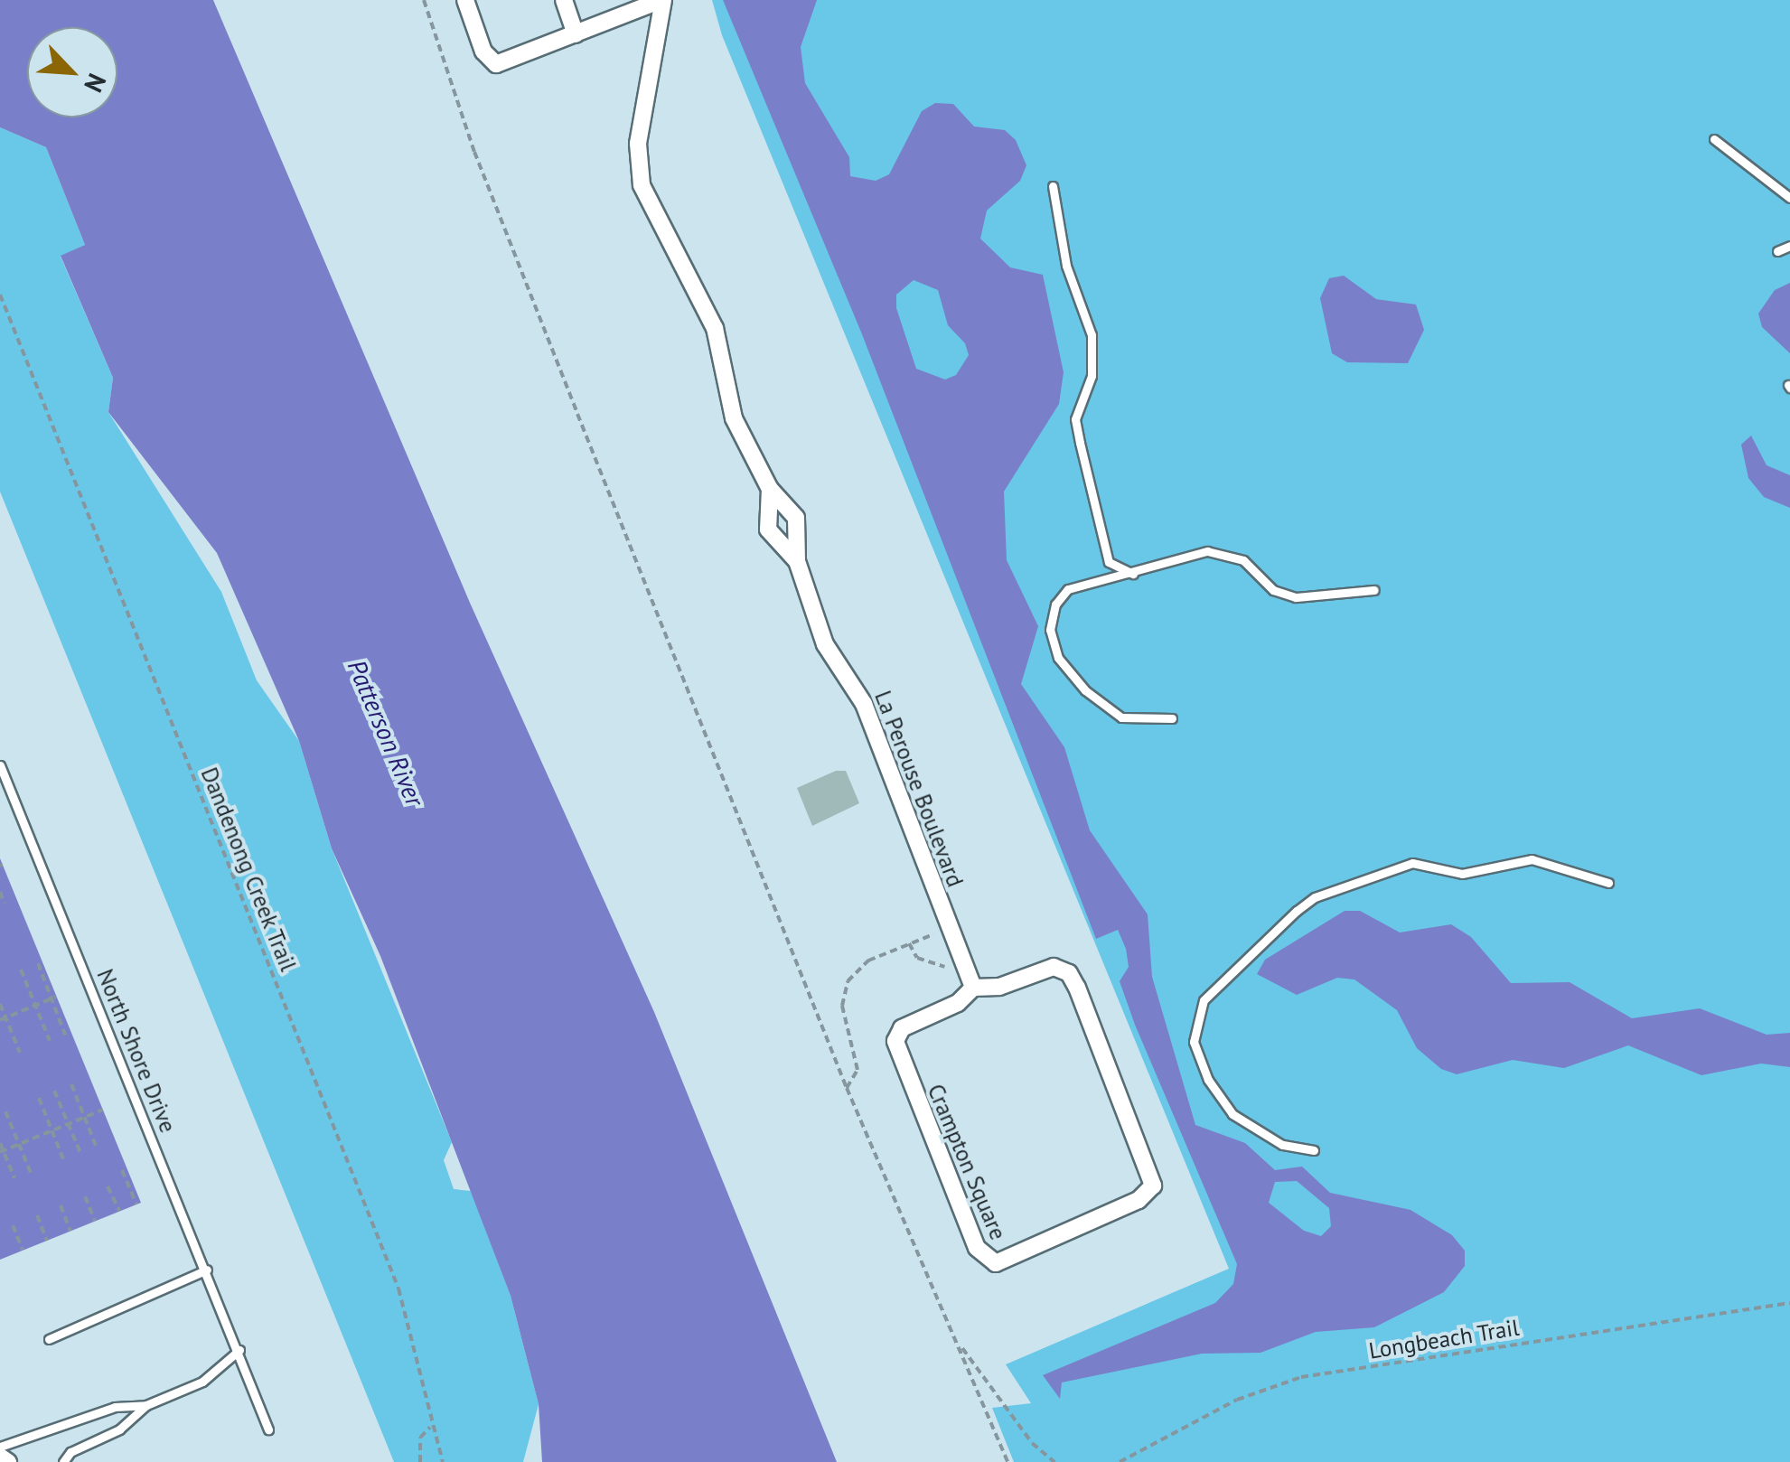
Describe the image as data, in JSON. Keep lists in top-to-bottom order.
{
  "streets": {
    "street": ["La Perouse Boulevard", "Crampton Square"],
    "lane": ["North Shore Drive"],
    "path": ["Dandenong Creek Trail", "Longbeach Trail"]
  },
  "crossings": [
    ["La Perouse Boulevard", "Crampton Square"]
  ],
  "water": ["Patterson River"],
  "north": "bottom right"
}
